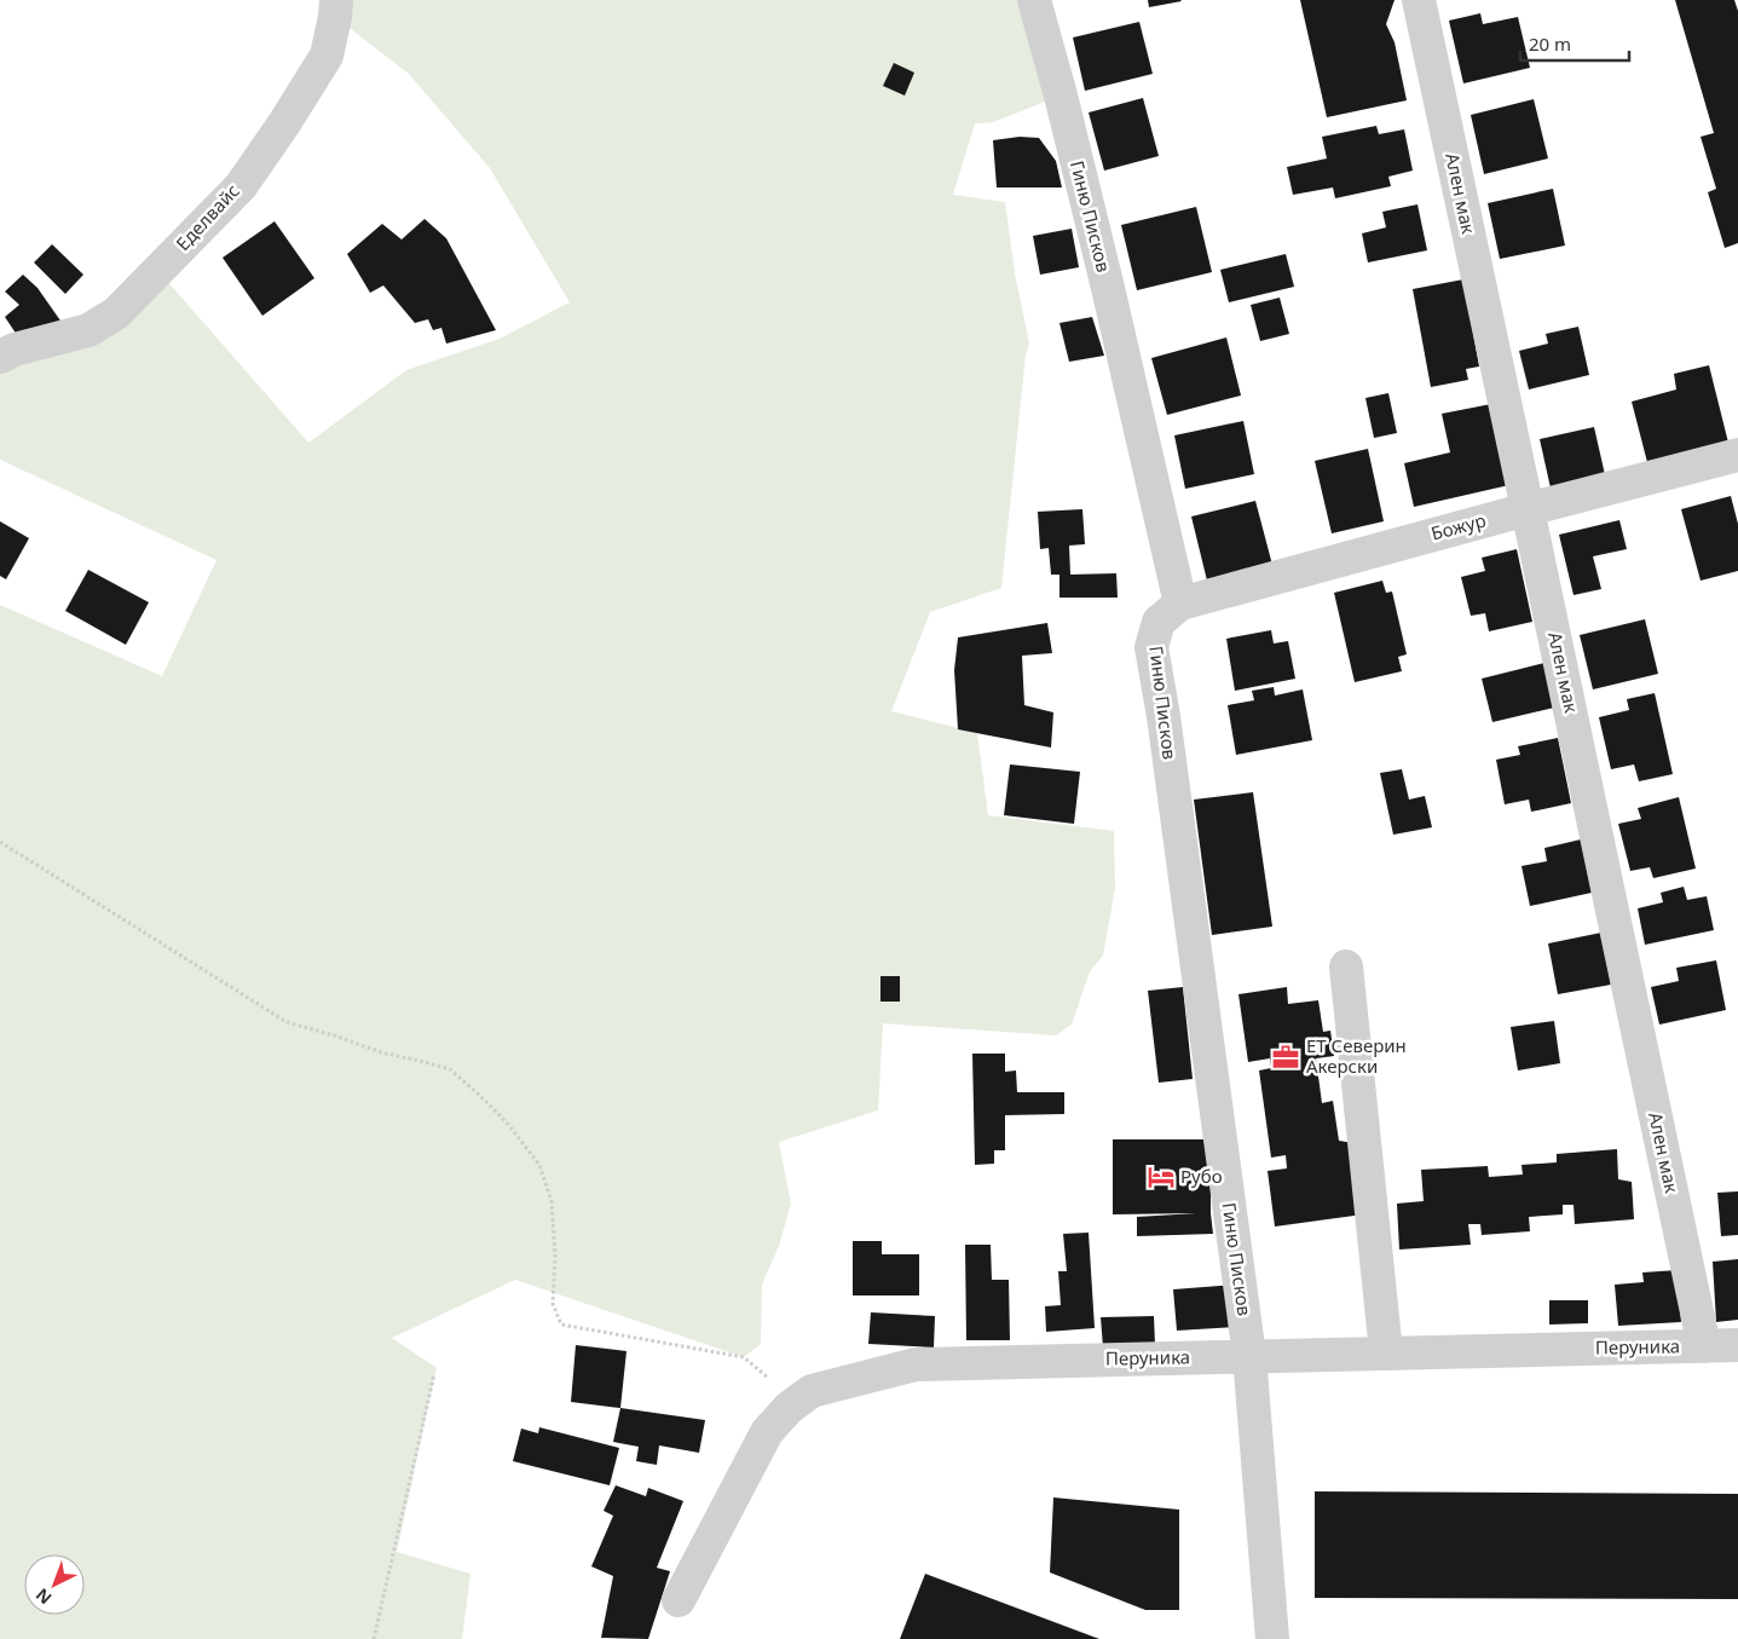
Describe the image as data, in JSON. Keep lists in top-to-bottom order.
{
  "streets": {
    "street": [
      "Ален мак",
      "Гиню Писков",
      "Еделвайс",
      "Божур",
      "Перуника"
    ]
  },
  "crossings": [
    ["Ален мак", "Божур"],
    ["Ален мак", "Перуника"],
    ["Гиню Писков", "Божур"],
    ["Гиню Писков", "Перуника"]
  ],
  "places": {
    "office": ["ЕТ Северин Акерски"],
    "hotel": ["Рубо"]
  },
  "scale_bar": "20 m",
  "north": "bottom left"
}
